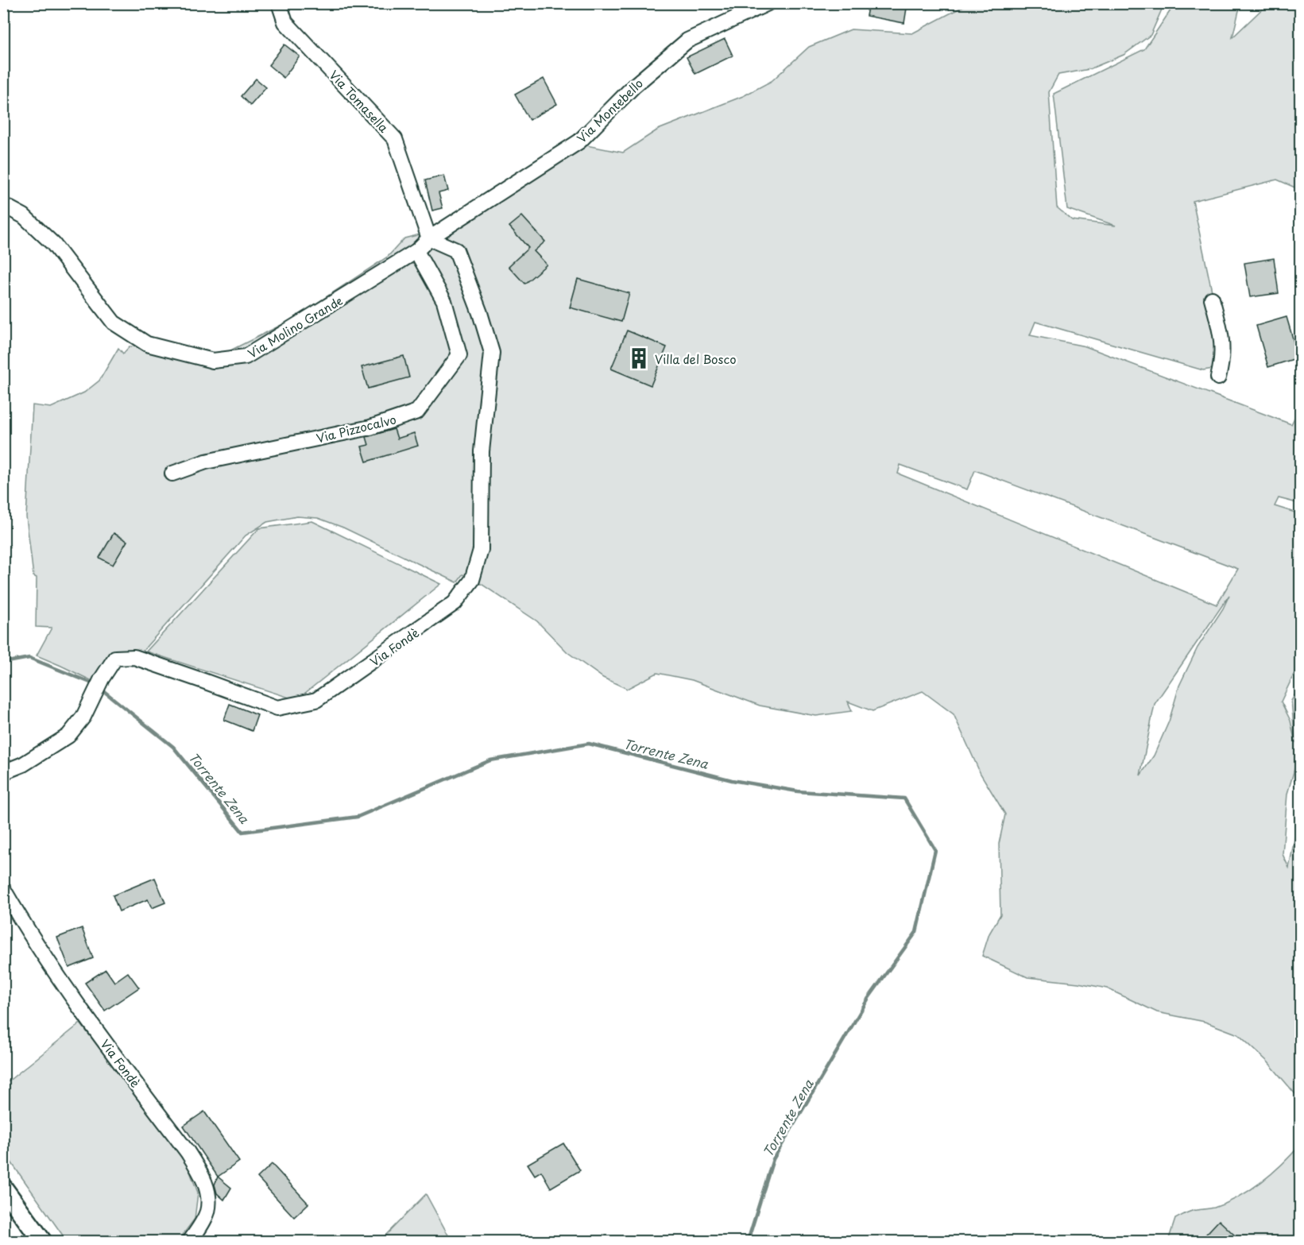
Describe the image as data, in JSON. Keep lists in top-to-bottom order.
{
  "streets": {
    "street": [
      "Via Tomasella",
      "Via Montebello",
      "Via Molino Grande",
      "Via Pizzocalvo",
      "Via Fondè"
    ]
  },
  "crossings": [
    ["Via Tomasella", "Via Montebello"],
    ["Via Tomasella", "Via Molino Grande"],
    ["Via Tomasella", "Via Fondè"],
    ["Via Montebello", "Via Molino Grande"],
    ["Via Montebello", "Via Fondè"],
    ["Via Molino Grande", "Via Pizzocalvo"],
    ["Via Molino Grande", "Via Fondè"]
  ],
  "water": ["Torrente Zena"],
  "places": {
    "building": ["Villa del Bosco"]
  }
}
